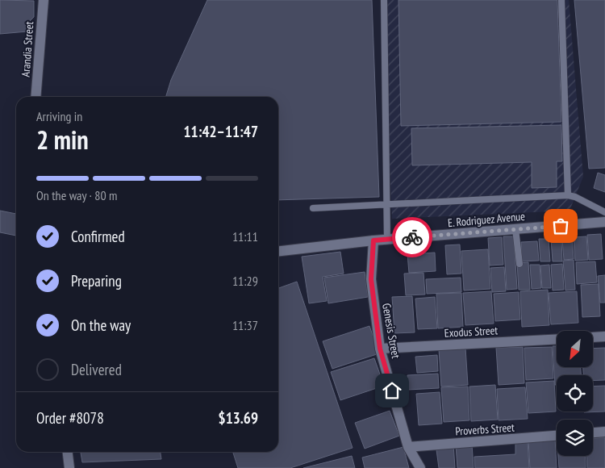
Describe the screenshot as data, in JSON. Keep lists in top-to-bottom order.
{
  "streets": {
    "street": [
      "Arandia Street",
      "E. Rodriguez Avenue",
      "Genesis Street",
      "Exodus Street",
      "Proverbs Street"
    ]
  },
  "crossings": [
    ["E. Rodriguez Avenue", "Genesis Street"],
    ["Genesis Street", "Exodus Street"],
    ["Genesis Street", "Proverbs Street"]
  ],
  "north": "bottom left",
  "page": {
    "heading": ["2 min", "Arriving in", "11:42–11:47"],
    "panel": ["Order #8078", "$13.69"],
    "bar": "On the way · 80 m",
    "list": [
      ["Confirmed", "11:11"],
      ["Preparing", "11:29"],
      ["On the way", "11:37"],
      "Delivered"
    ]
  }
}
